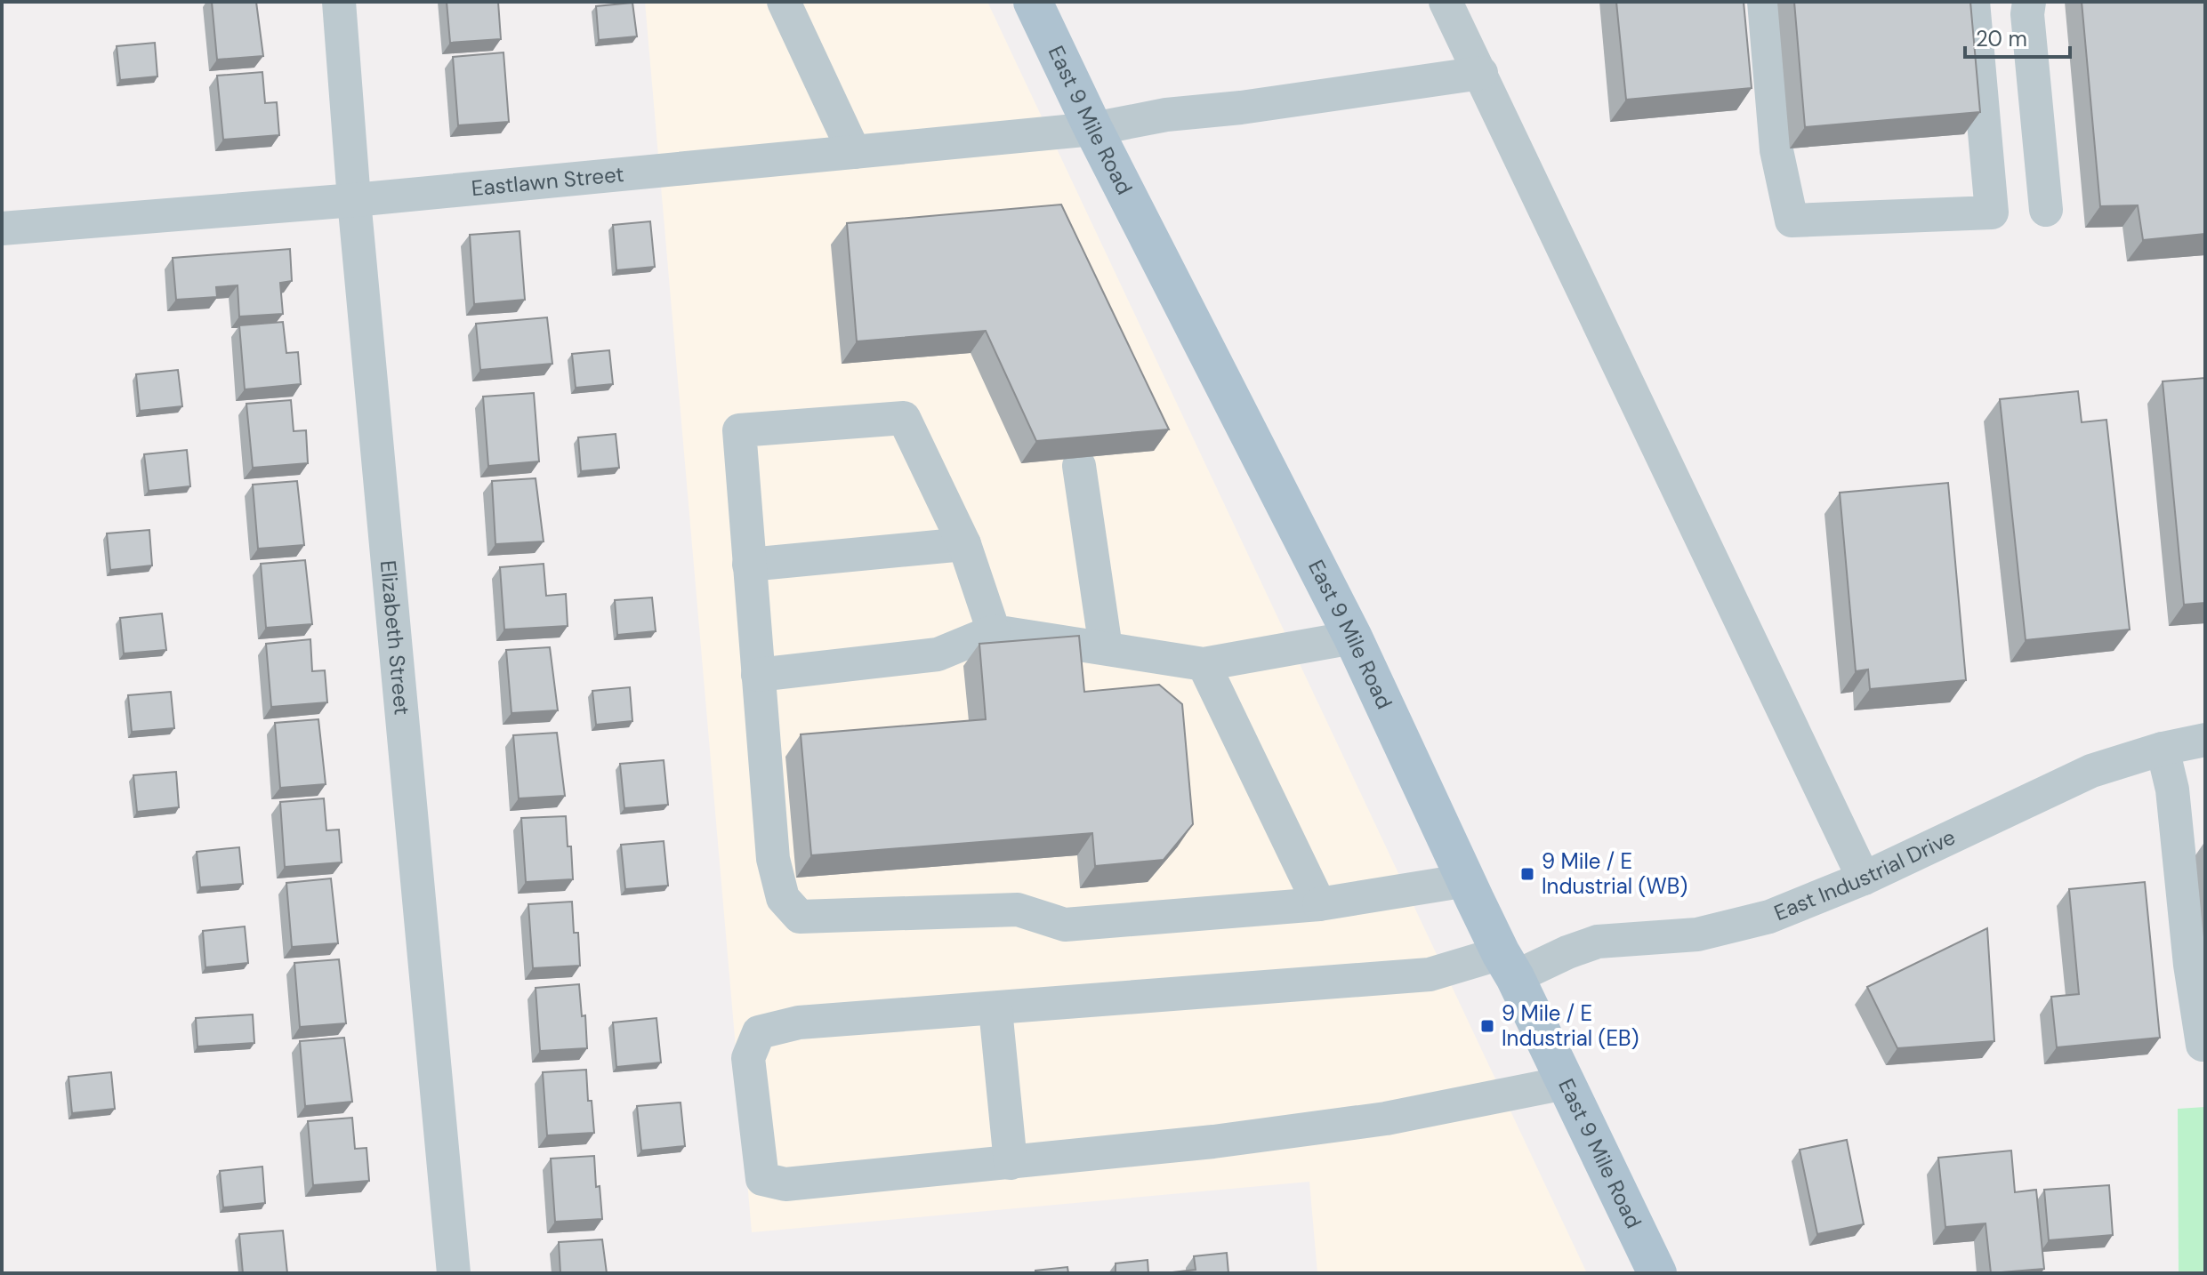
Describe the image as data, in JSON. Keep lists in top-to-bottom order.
{
  "streets": {
    "main road": ["East 9 Mile Road"],
    "street": ["Eastlawn Street", "Elizabeth Street", "East Industrial Drive"]
  },
  "crossings": [
    ["East 9 Mile Road", "Eastlawn Street"],
    ["East 9 Mile Road", "East Industrial Drive"],
    ["Eastlawn Street", "Elizabeth Street"]
  ],
  "places": {
    "transit": ["9 Mile / E Industrial (WB)", "9 Mile / E Industrial (EB)"]
  },
  "scale_bar": "20 m"
}
